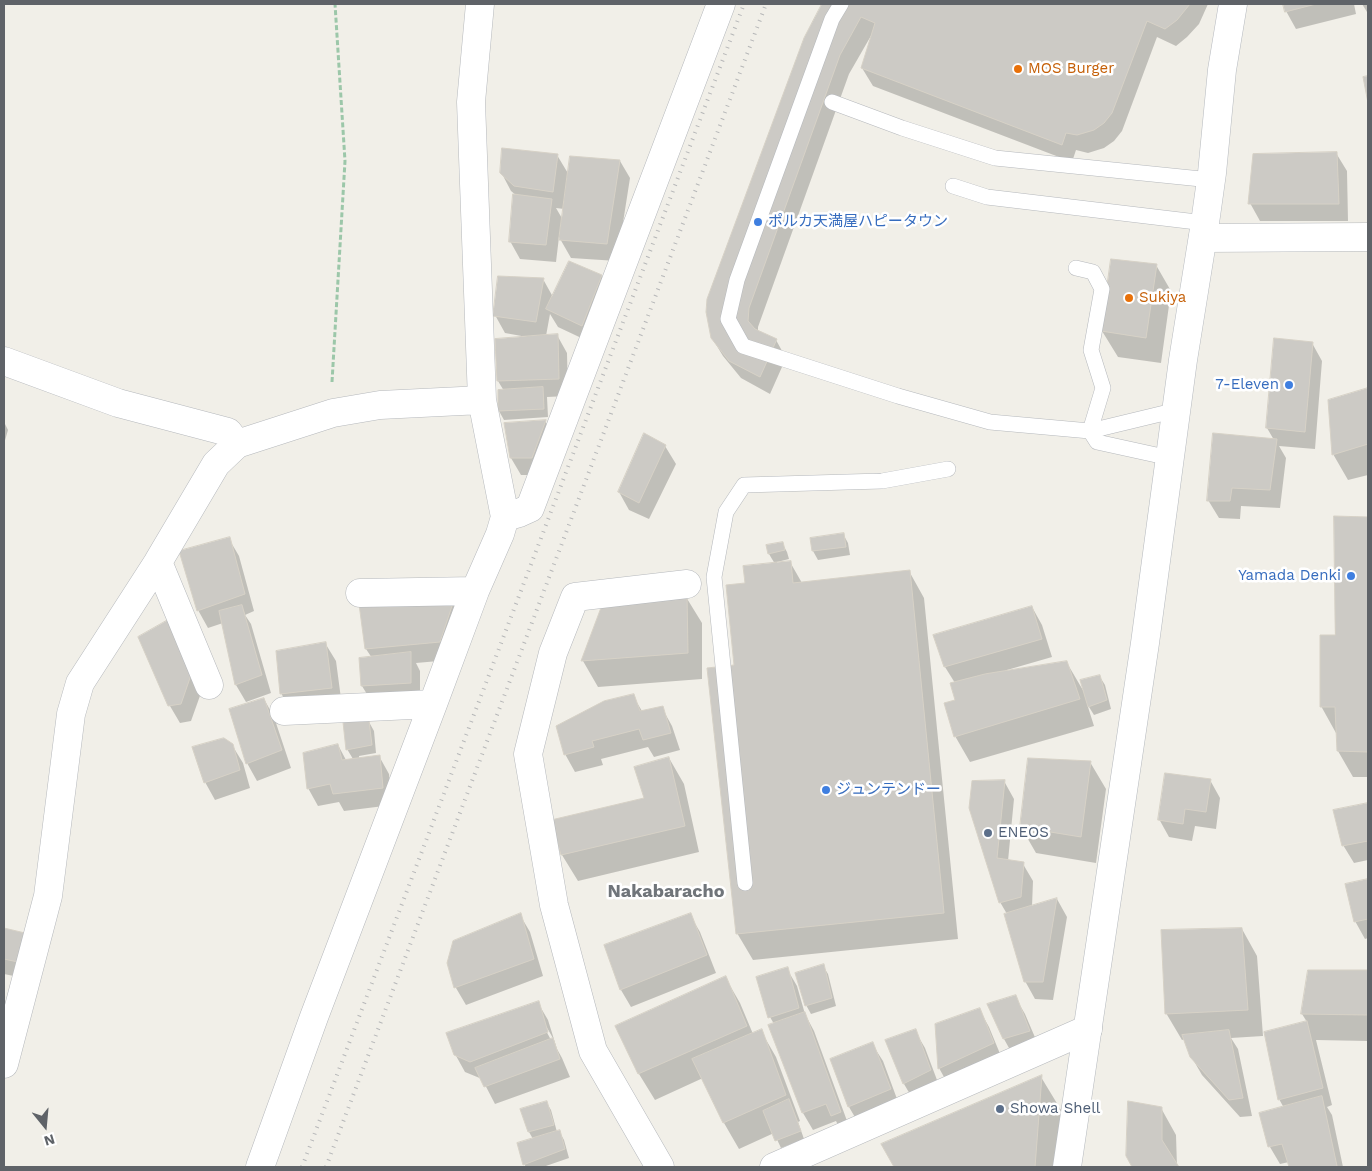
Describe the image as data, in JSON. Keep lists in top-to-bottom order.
{
  "districts": ["Nakabaracho"],
  "places": [
    "MOS Burger",
    "ポルカ天満屋ハピータウン",
    "Sukiya",
    "7-Eleven",
    "Yamada Denki",
    "ジュンテンドー",
    "ENEOS",
    "Showa Shell"
  ],
  "north": "bottom"
}
